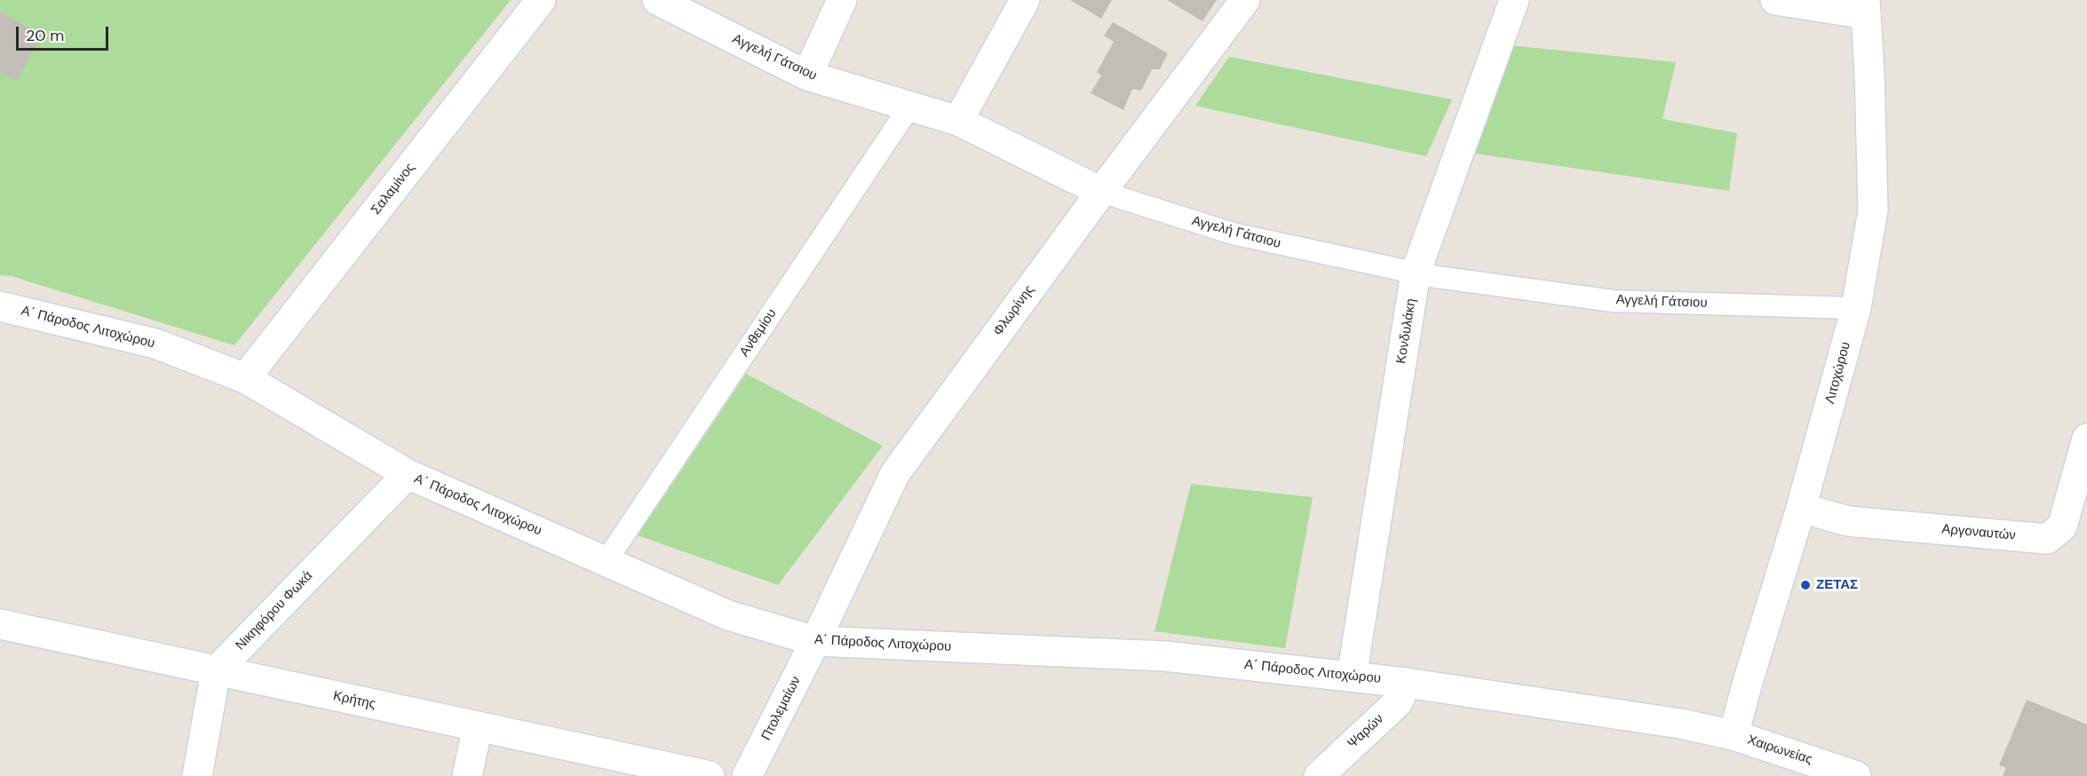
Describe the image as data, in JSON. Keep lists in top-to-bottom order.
{
  "streets": {
    "street": [
      "Αγγελή Γάτσιου",
      "Σαλαμίνος",
      "Φλωρίνης",
      "Α΄ Πάροδος Λιτοχώρου",
      "Κονδυλάκη",
      "Ανθεμίου",
      "Λιτοχώρου",
      "Αργοναυτών",
      "Νικηφόρου Φωκά",
      "Κρήτης",
      "Πτολεμαίων",
      "Ψαρών",
      "Χαιρωνείας"
    ]
  },
  "crossings": [
    ["Αγγελή Γάτσιου", "Φλωρίνης"],
    ["Αγγελή Γάτσιου", "Κονδυλάκη"],
    ["Αγγελή Γάτσιου", "Ανθεμίου"],
    ["Αγγελή Γάτσιου", "Λιτοχώρου"],
    ["Σαλαμίνος", "Α΄ Πάροδος Λιτοχώρου"],
    ["Φλωρίνης", "Α΄ Πάροδος Λιτοχώρου"],
    ["Φλωρίνης", "Πτολεμαίων"],
    ["Α΄ Πάροδος Λιτοχώρου", "Κονδυλάκη"],
    ["Α΄ Πάροδος Λιτοχώρου", "Ανθεμίου"],
    ["Α΄ Πάροδος Λιτοχώρου", "Λιτοχώρου"],
    ["Α΄ Πάροδος Λιτοχώρου", "Νικηφόρου Φωκά"],
    ["Α΄ Πάροδος Λιτοχώρου", "Πτολεμαίων"],
    ["Α΄ Πάροδος Λιτοχώρου", "Ψαρών"],
    ["Α΄ Πάροδος Λιτοχώρου", "Χαιρωνείας"],
    ["Λιτοχώρου", "Αργοναυτών"],
    ["Λιτοχώρου", "Χαιρωνείας"],
    ["Νικηφόρου Φωκά", "Κρήτης"]
  ],
  "places": ["ΖΕΤΑΣ"],
  "scale_bar": "20 m"
}
